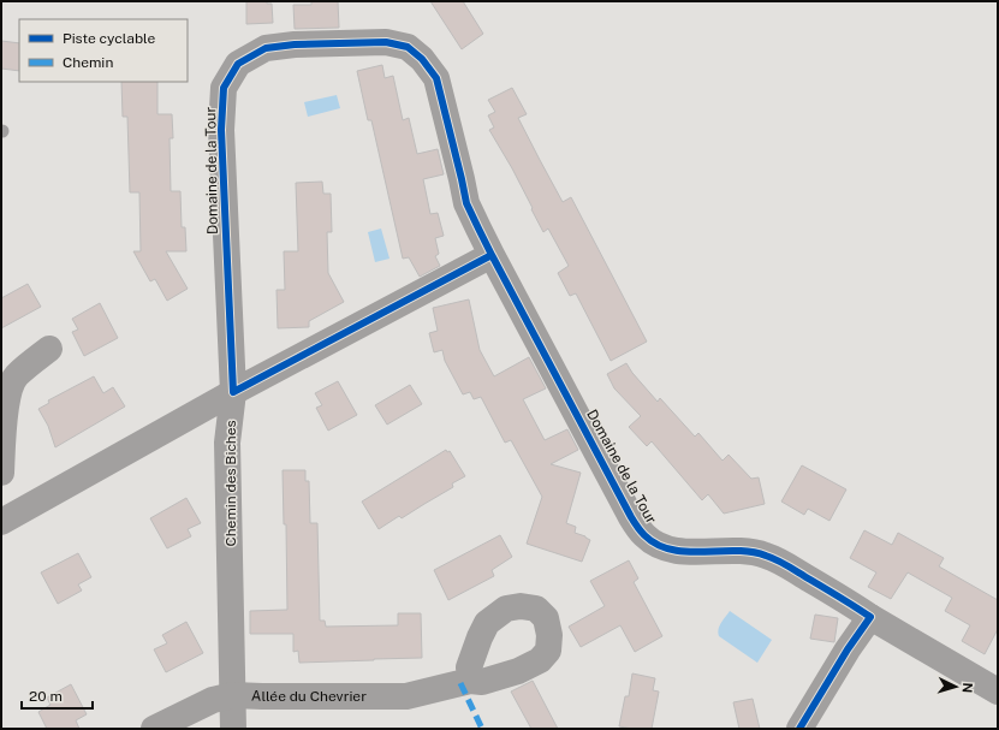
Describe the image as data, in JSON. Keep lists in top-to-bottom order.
{
  "streets": {
    "street": ["Domaine de la Tour", "Chemin des Biches", "Allée du Chevrier"]
  },
  "crossings": [
    ["Domaine de la Tour", "Chemin des Biches"],
    ["Chemin des Biches", "Allée du Chevrier"]
  ],
  "legend": ["Piste cyclable", "Chemin"],
  "scale_bar": "20 m",
  "north": "right"
}
